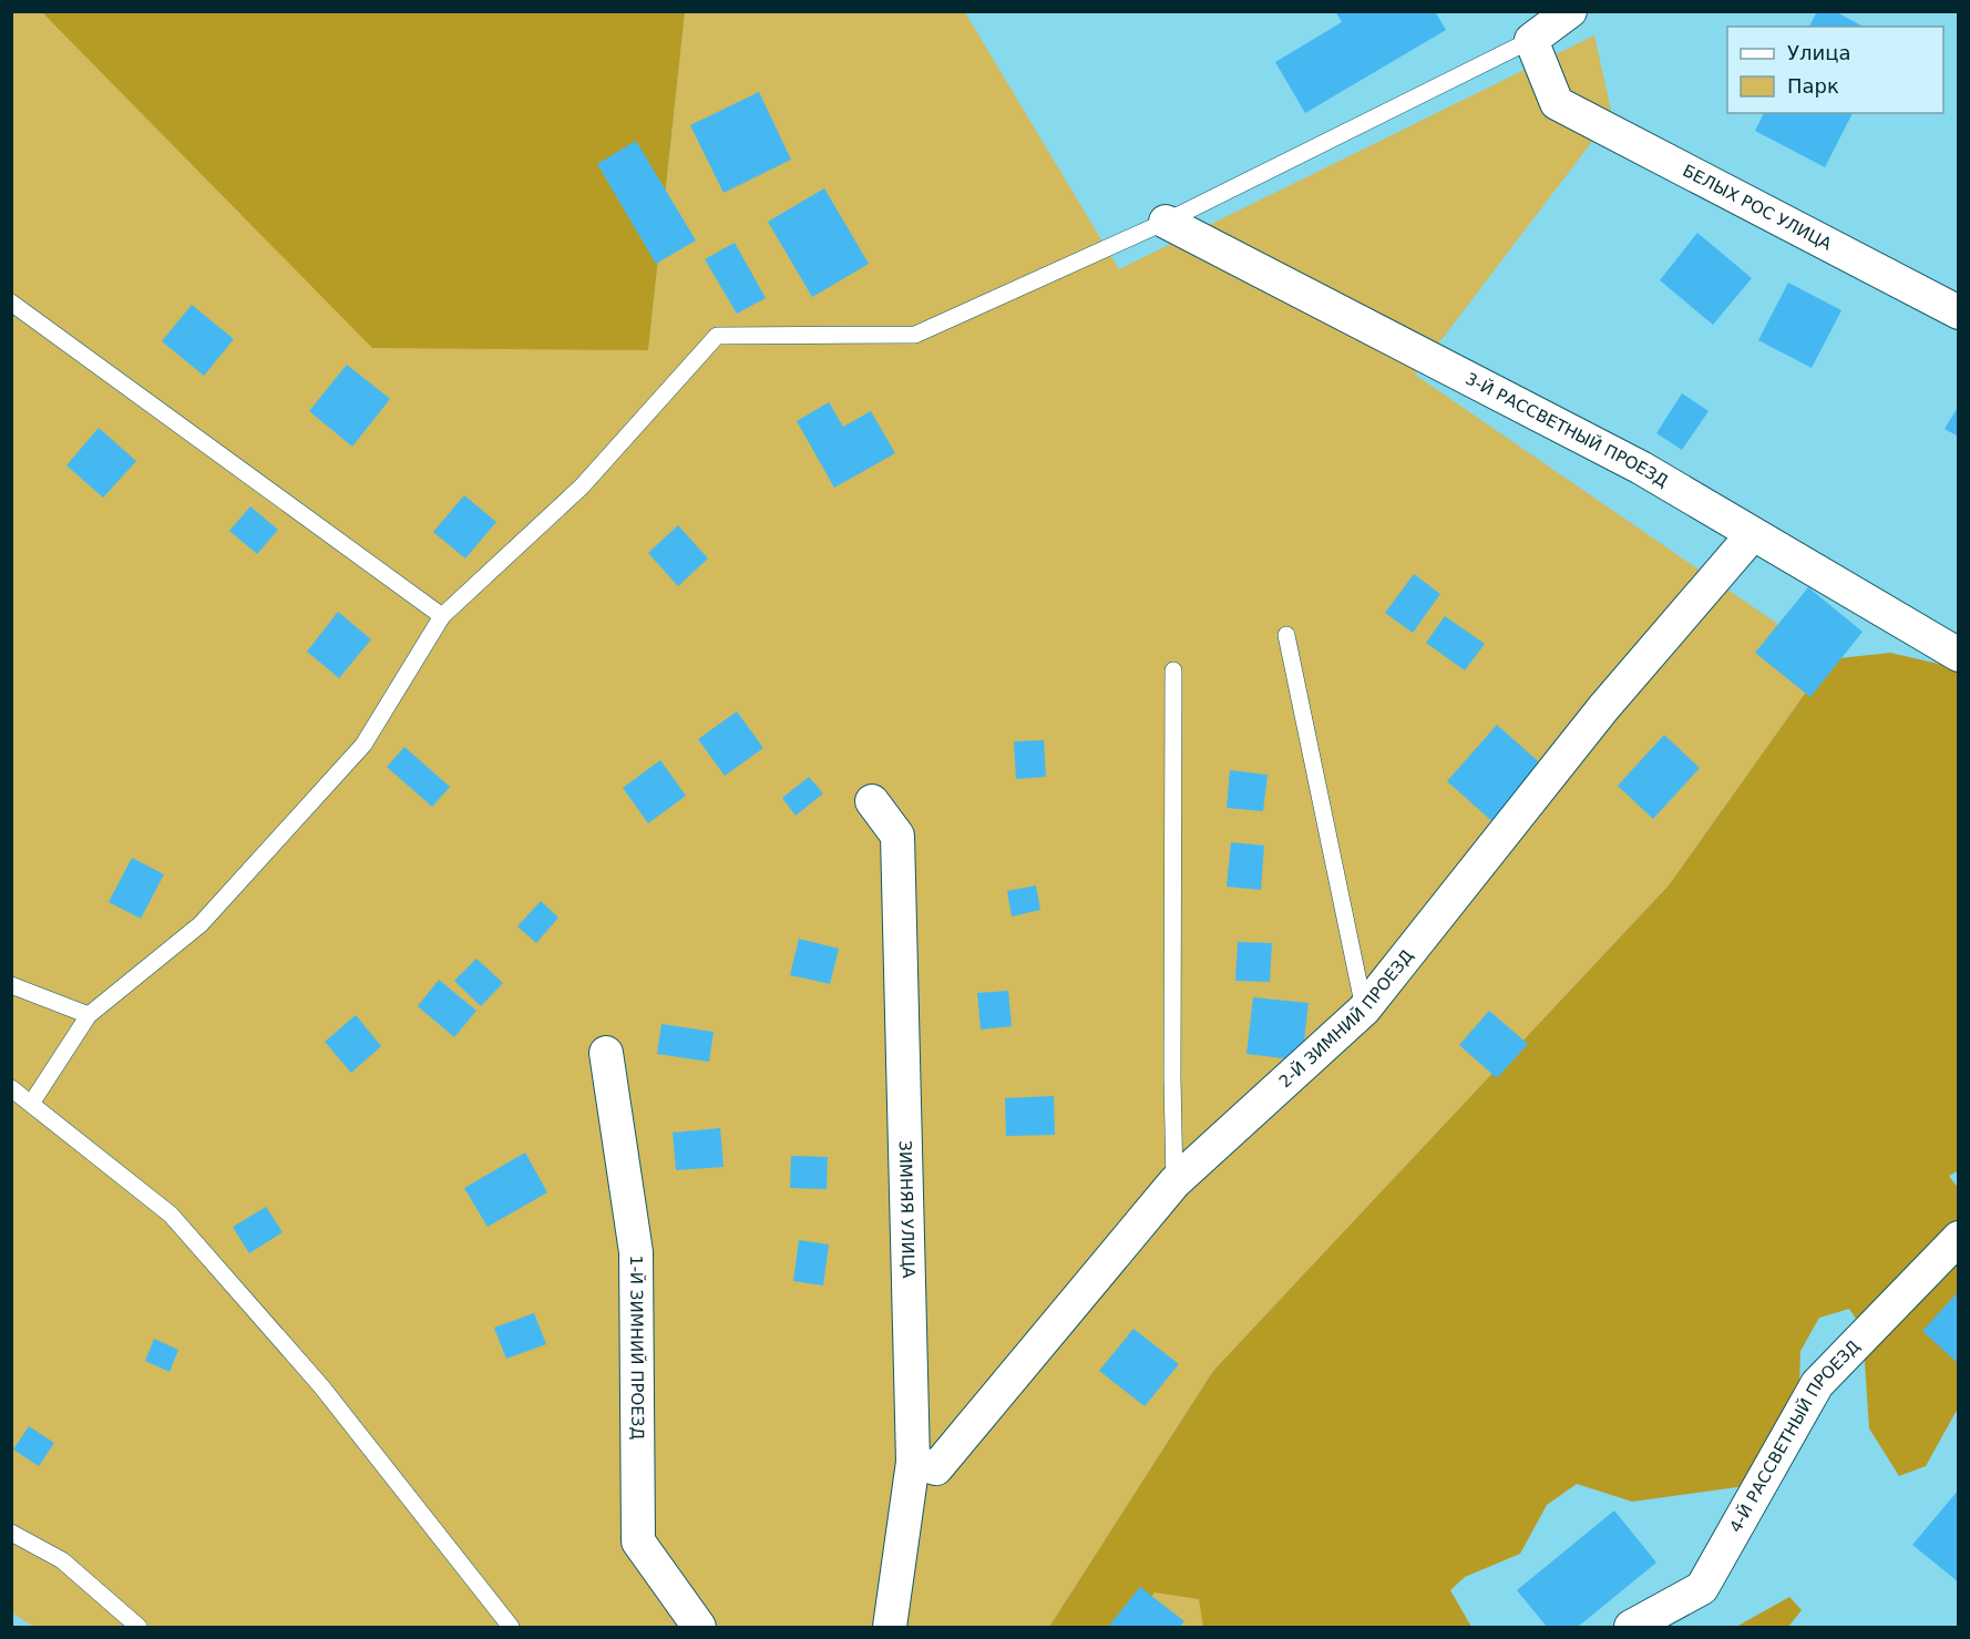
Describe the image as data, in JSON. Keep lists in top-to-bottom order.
{
  "streets": {
    "street": [
      "БЕЛЫХ РОС УЛИЦА",
      "3-Й РАССВЕТНЫЙ ПРОЕЗД",
      "2-Й ЗИМНИЙ ПРОЕЗД",
      "ЗИМНЯЯ УЛИЦА",
      "1-Й ЗИМНИЙ ПРОЕЗД",
      "4-Й РАССВЕТНЫЙ ПРОЕЗД"
    ]
  },
  "crossings": [
    ["3-Й РАССВЕТНЫЙ ПРОЕЗД", "2-Й ЗИМНИЙ ПРОЕЗД"],
    ["2-Й ЗИМНИЙ ПРОЕЗД", "ЗИМНЯЯ УЛИЦА"]
  ],
  "legend": ["Улица", "Парк"]
}
